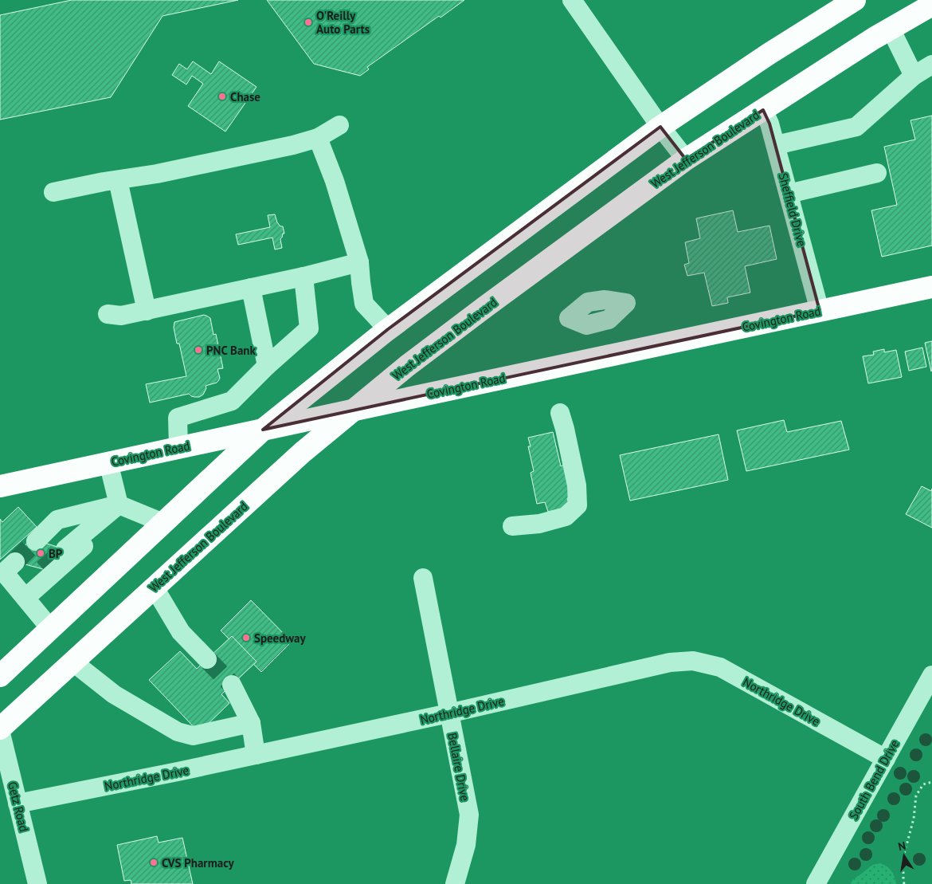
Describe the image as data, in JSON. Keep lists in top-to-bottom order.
{
  "streets": {
    "main road": ["West Jefferson Boulevard", "Covington Road"],
    "street": [
      "Sheffield Drive",
      "Northridge Drive",
      "Bellaire Drive",
      "South Bend Drive",
      "Getz Road"
    ]
  },
  "crossings": [
    ["West Jefferson Boulevard", "Sheffield Drive"],
    ["West Jefferson Boulevard", "Covington Road"],
    ["West Jefferson Boulevard", "Getz Road"],
    ["Sheffield Drive", "Covington Road"],
    ["Northridge Drive", "Bellaire Drive"],
    ["Northridge Drive", "South Bend Drive"],
    ["Northridge Drive", "Getz Road"]
  ],
  "places": [
    "O'Reilly Auto Parts",
    "Chase",
    "PNC Bank",
    "BP",
    "Speedway",
    "CVS Pharmacy"
  ],
  "north": "top"
}
